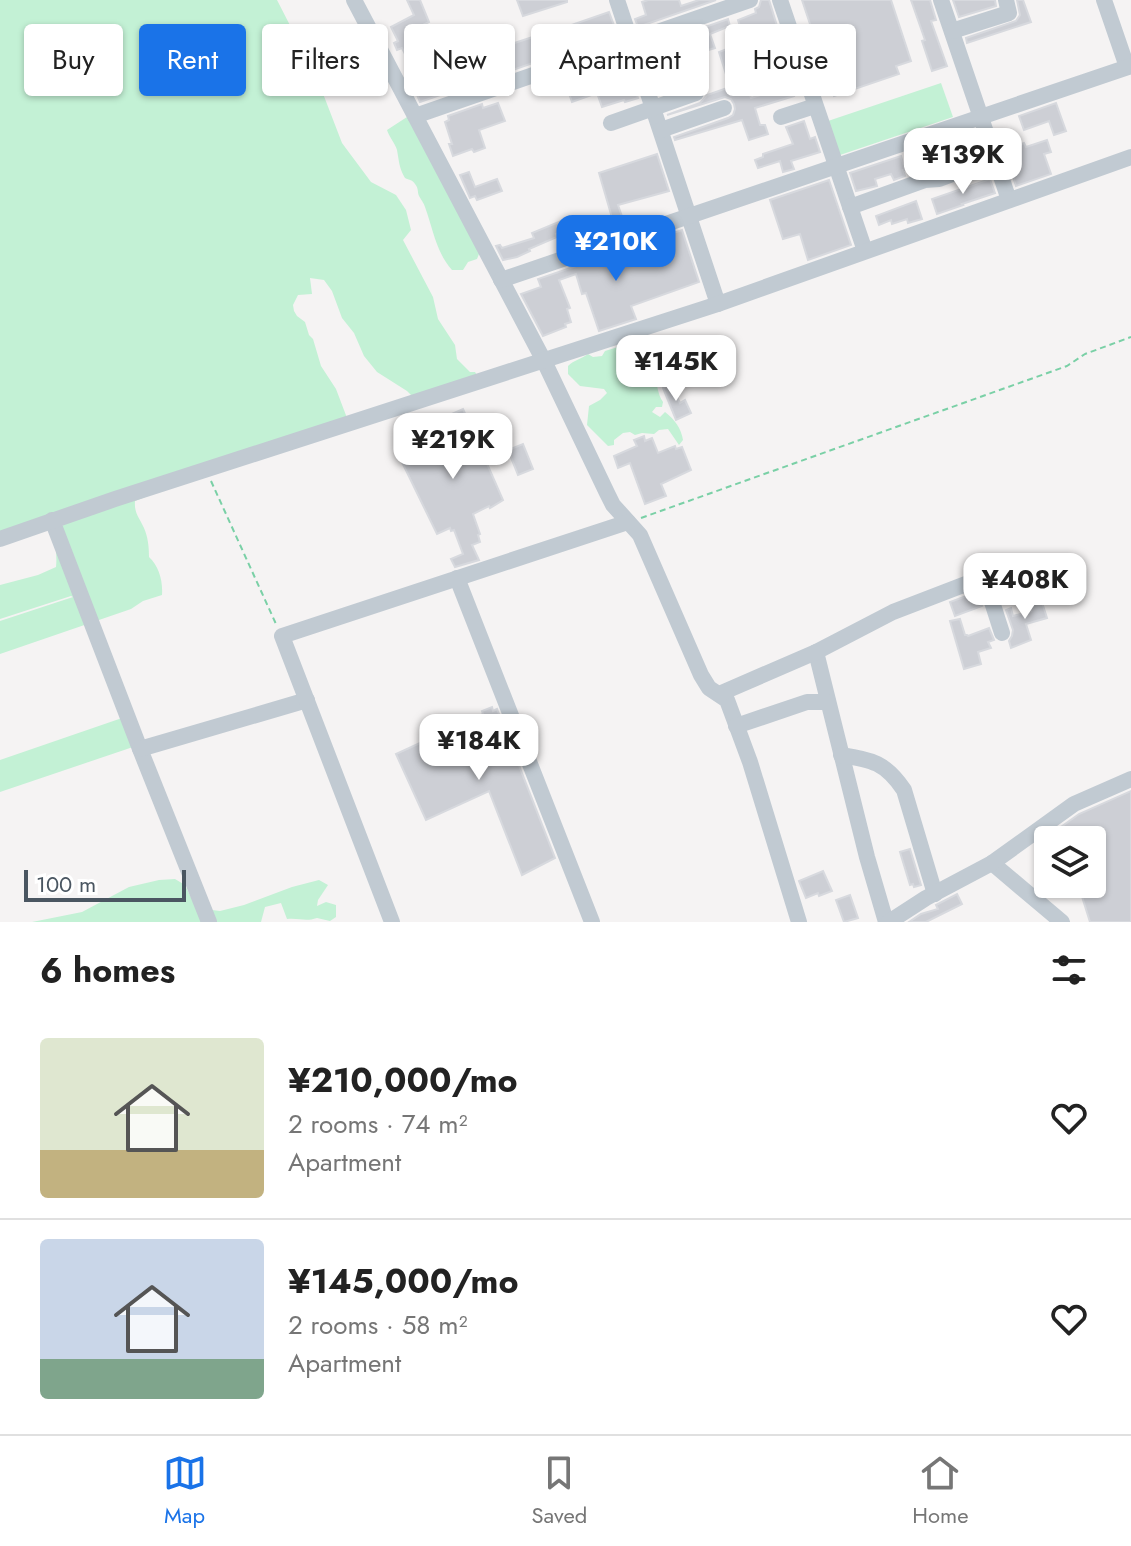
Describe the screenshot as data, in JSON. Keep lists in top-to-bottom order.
{
  "scale_bar": "100 m",
  "page": {
    "chip": [
      "Buy",
      "Rent",
      "Filters",
      "New",
      "Apartment",
      "House"
    ],
    "price": [
      "¥139K",
      "¥210K",
      "¥145K",
      "¥219K",
      "¥408K",
      "¥184K"
    ],
    "scale": "100 m",
    "heading": "6 homes",
    "list": [
      {
        "name": "¥210,000/mo",
        "note": "2 rooms · 74 m² · Apartment"
      },
      {
        "name": "¥145,000/mo",
        "note": "2 rooms · 58 m² · Apartment"
      }
    ],
    "tabs": ["Map", "Saved", "Home"]
  }
}
